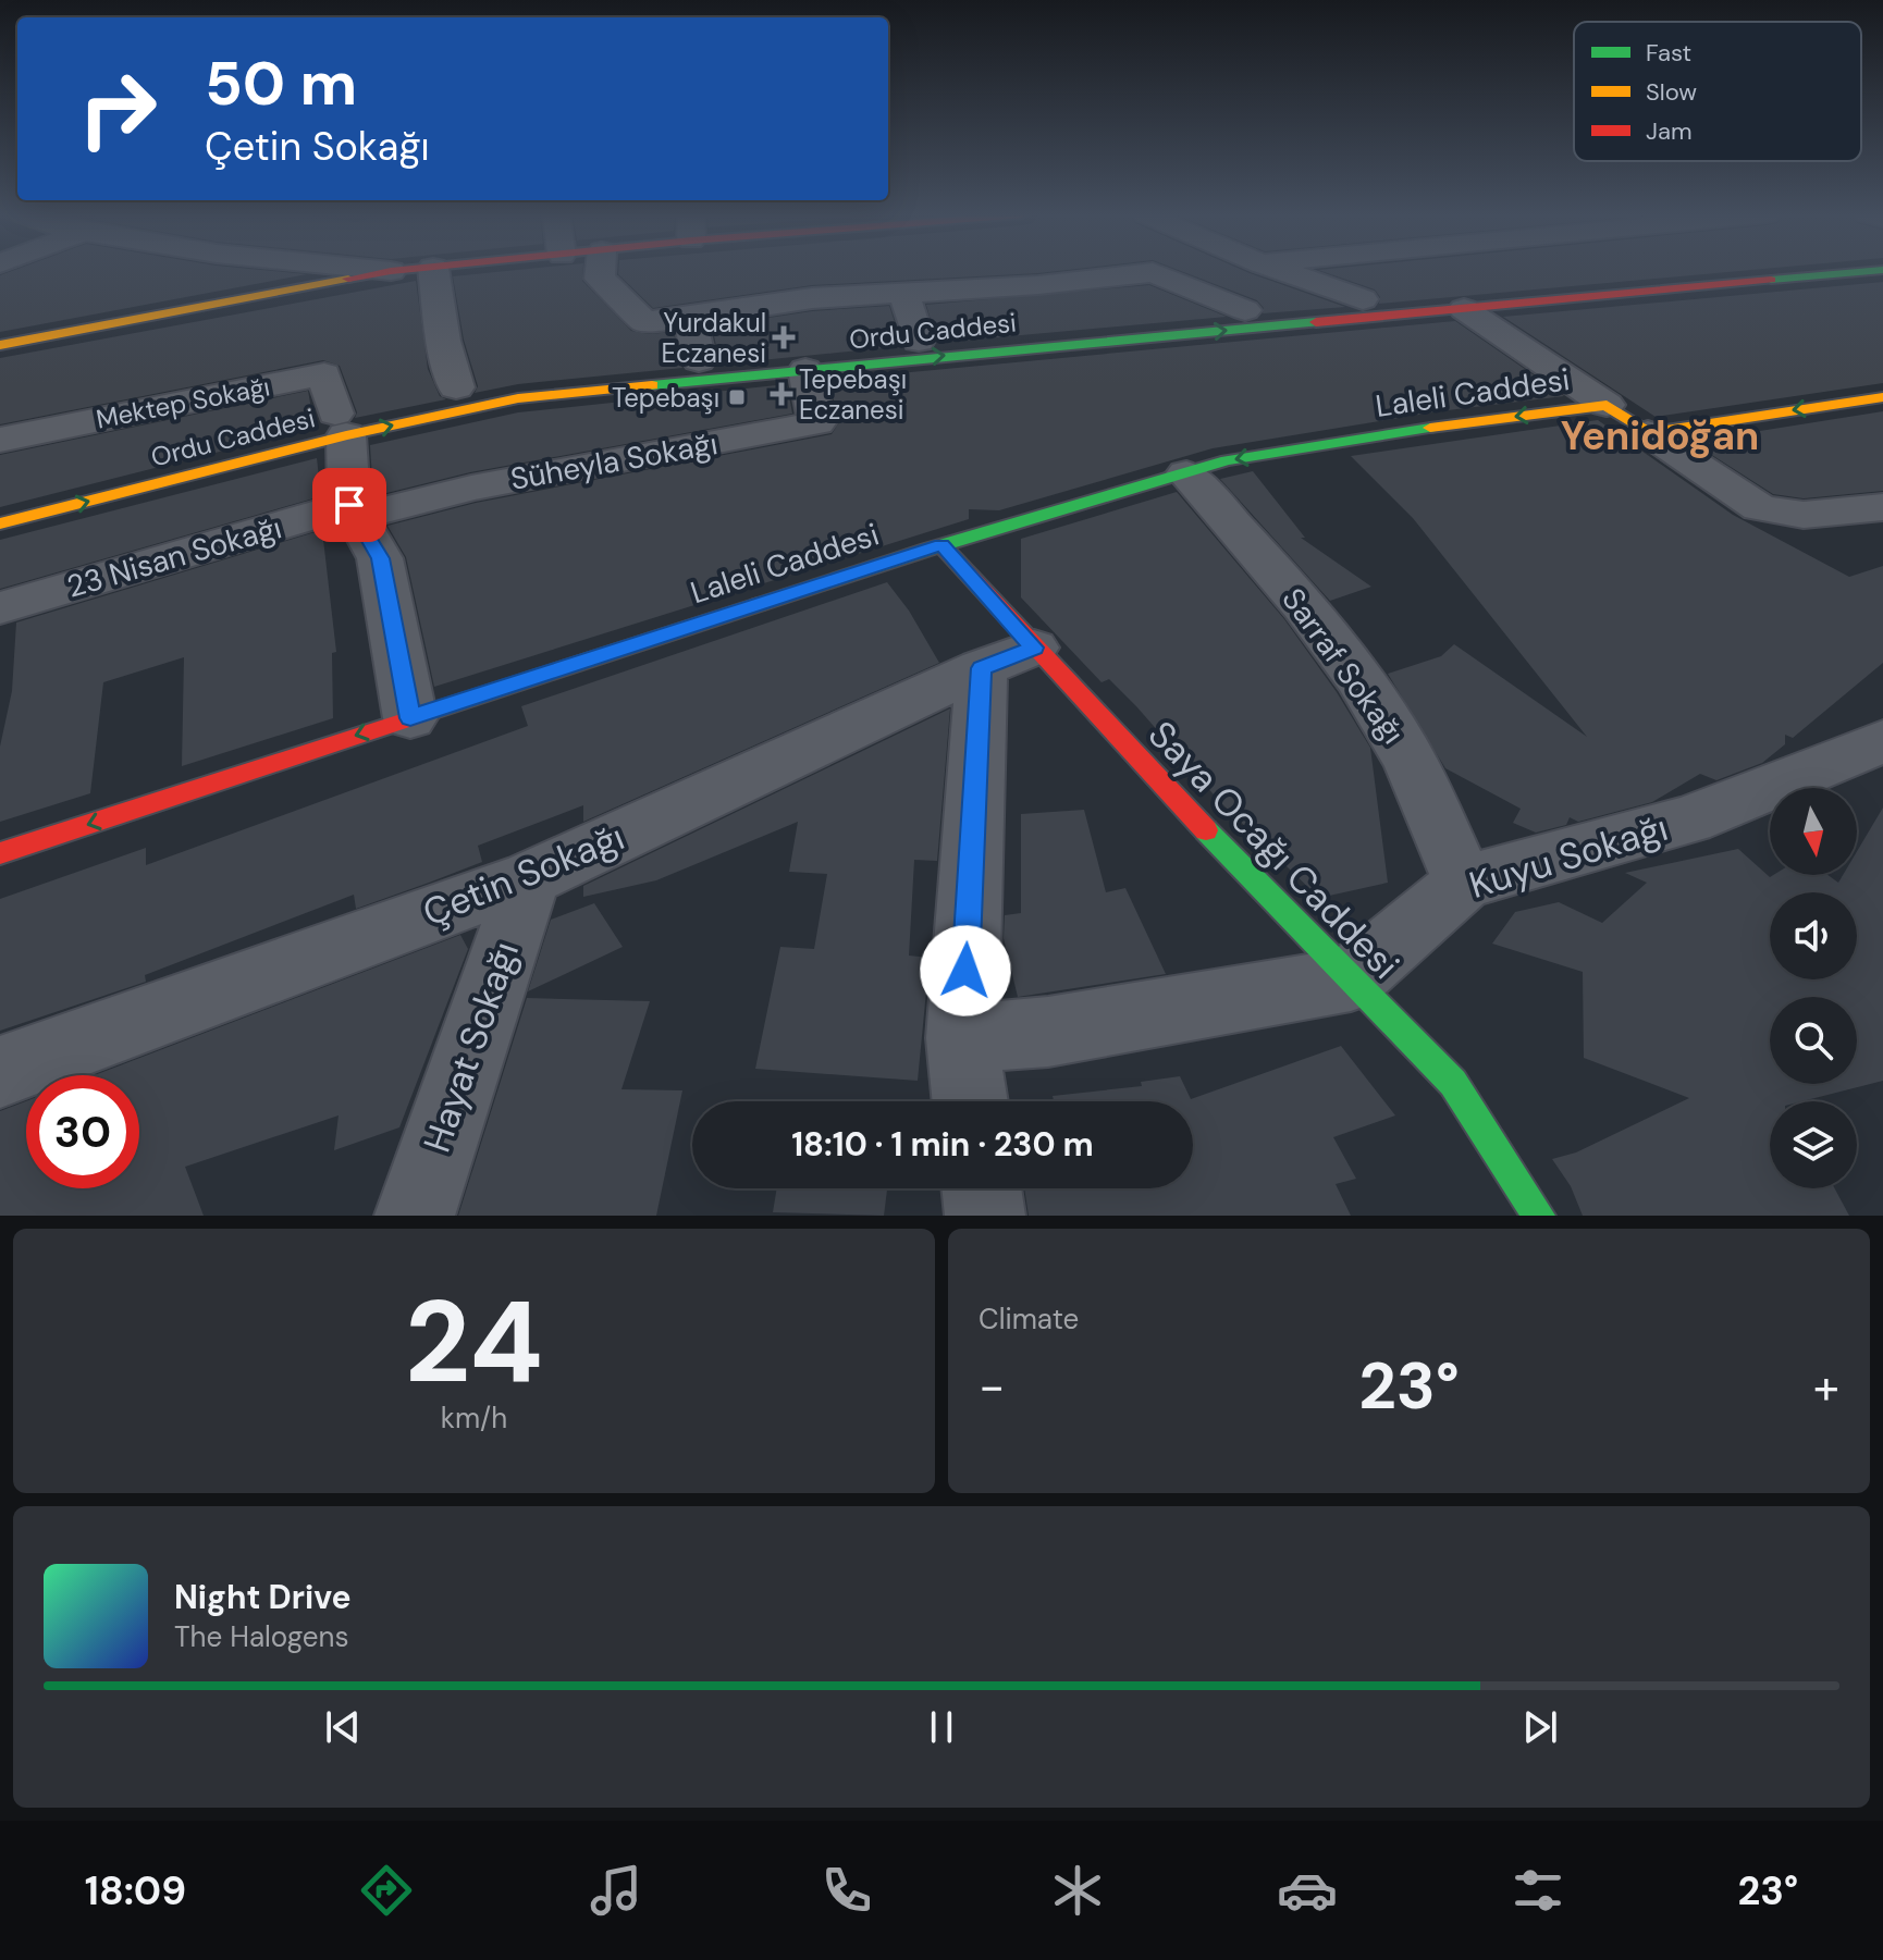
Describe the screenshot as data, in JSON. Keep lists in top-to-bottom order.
{
  "streets": {
    "main road": ["Ordu Caddesi", "Laleli Caddesi", "Saya Ocağı Caddesi"],
    "street": [
      "Mektep Sokağı",
      "Süheyla Sokağı",
      "23 Nisan Sokağı",
      "Sarraf Sokağı",
      "Kuyu Sokağı",
      "Çetin Sokağı",
      "Hayat Sokağı"
    ]
  },
  "crossings": [
    ["Ordu Caddesi", "Mektep Sokağı"],
    ["Ordu Caddesi", "Süheyla Sokağı"],
    ["Laleli Caddesi", "Sarraf Sokağı"],
    ["Laleli Caddesi", "Saya Ocağı Caddesi"],
    ["Süheyla Sokağı", "23 Nisan Sokağı"],
    ["Sarraf Sokağı", "Kuyu Sokağı"],
    ["Saya Ocağı Caddesi", "Kuyu Sokağı"],
    ["Saya Ocağı Caddesi", "Çetin Sokağı"],
    ["Çetin Sokağı", "Hayat Sokağı"]
  ],
  "one_way": ["Laleli Caddesi"],
  "districts": ["Yenidoğan"],
  "places": {
    "health": ["Yurdakul Eczanesi", "Tepebaşı Eczanesi"],
    "transit": ["Tepebaşı"]
  },
  "legend": ["Fast", "Slow", "Jam"],
  "north": "bottom",
  "page": {
    "turn": ["50 m", "Çetin Sokağı"],
    "limit": "30",
    "trip": "18:10 · 1 min · 230 m",
    "tile": [
      ["24", "km/h"],
      "Climate"
    ],
    "heat": ["−", "23°", "+"],
    "song": ["Night Drive", "The Halogens"],
    "tabs": ["18:09", "23°"]
  }
}
